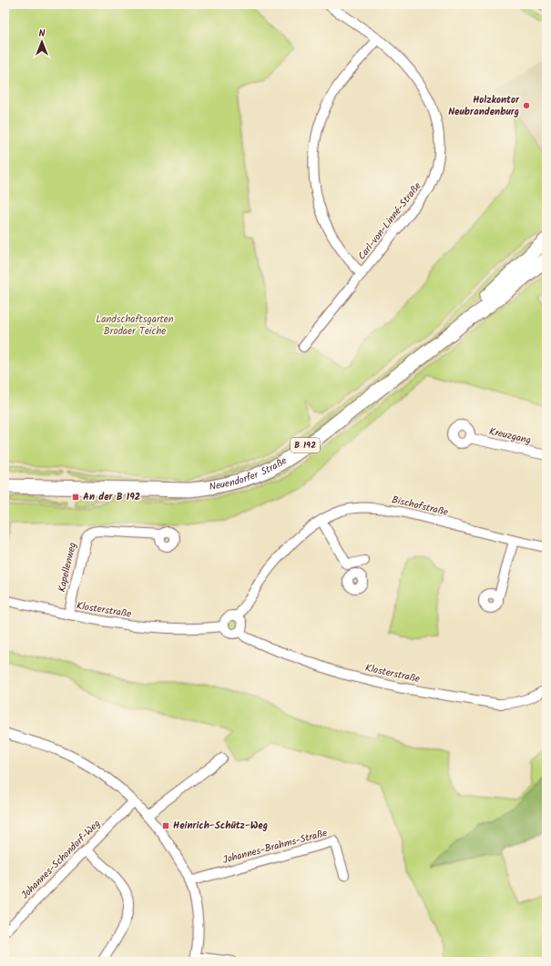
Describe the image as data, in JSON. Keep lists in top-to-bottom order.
{
  "streets": {
    "main road": ["B 192", "Neuendorfer Straße"],
    "street": [
      "Carl-von-Linné-Straße",
      "Kreuzgang",
      "Bischofstraße",
      "Kapellenweg",
      "Klosterstraße",
      "Johannes-Brahms-Straße",
      "Johannes-Schondorf-Weg"
    ]
  },
  "crossings": [
    ["Bischofstraße", "Klosterstraße"],
    ["Kapellenweg", "Klosterstraße"]
  ],
  "parks": ["Landschaftsgarten Brodaer Teiche"],
  "places": {
    "other": ["Holzkontor Neubrandenburg"],
    "transit": ["An der B 192", "Heinrich-Schütz-Weg"]
  },
  "north": "top"
}
